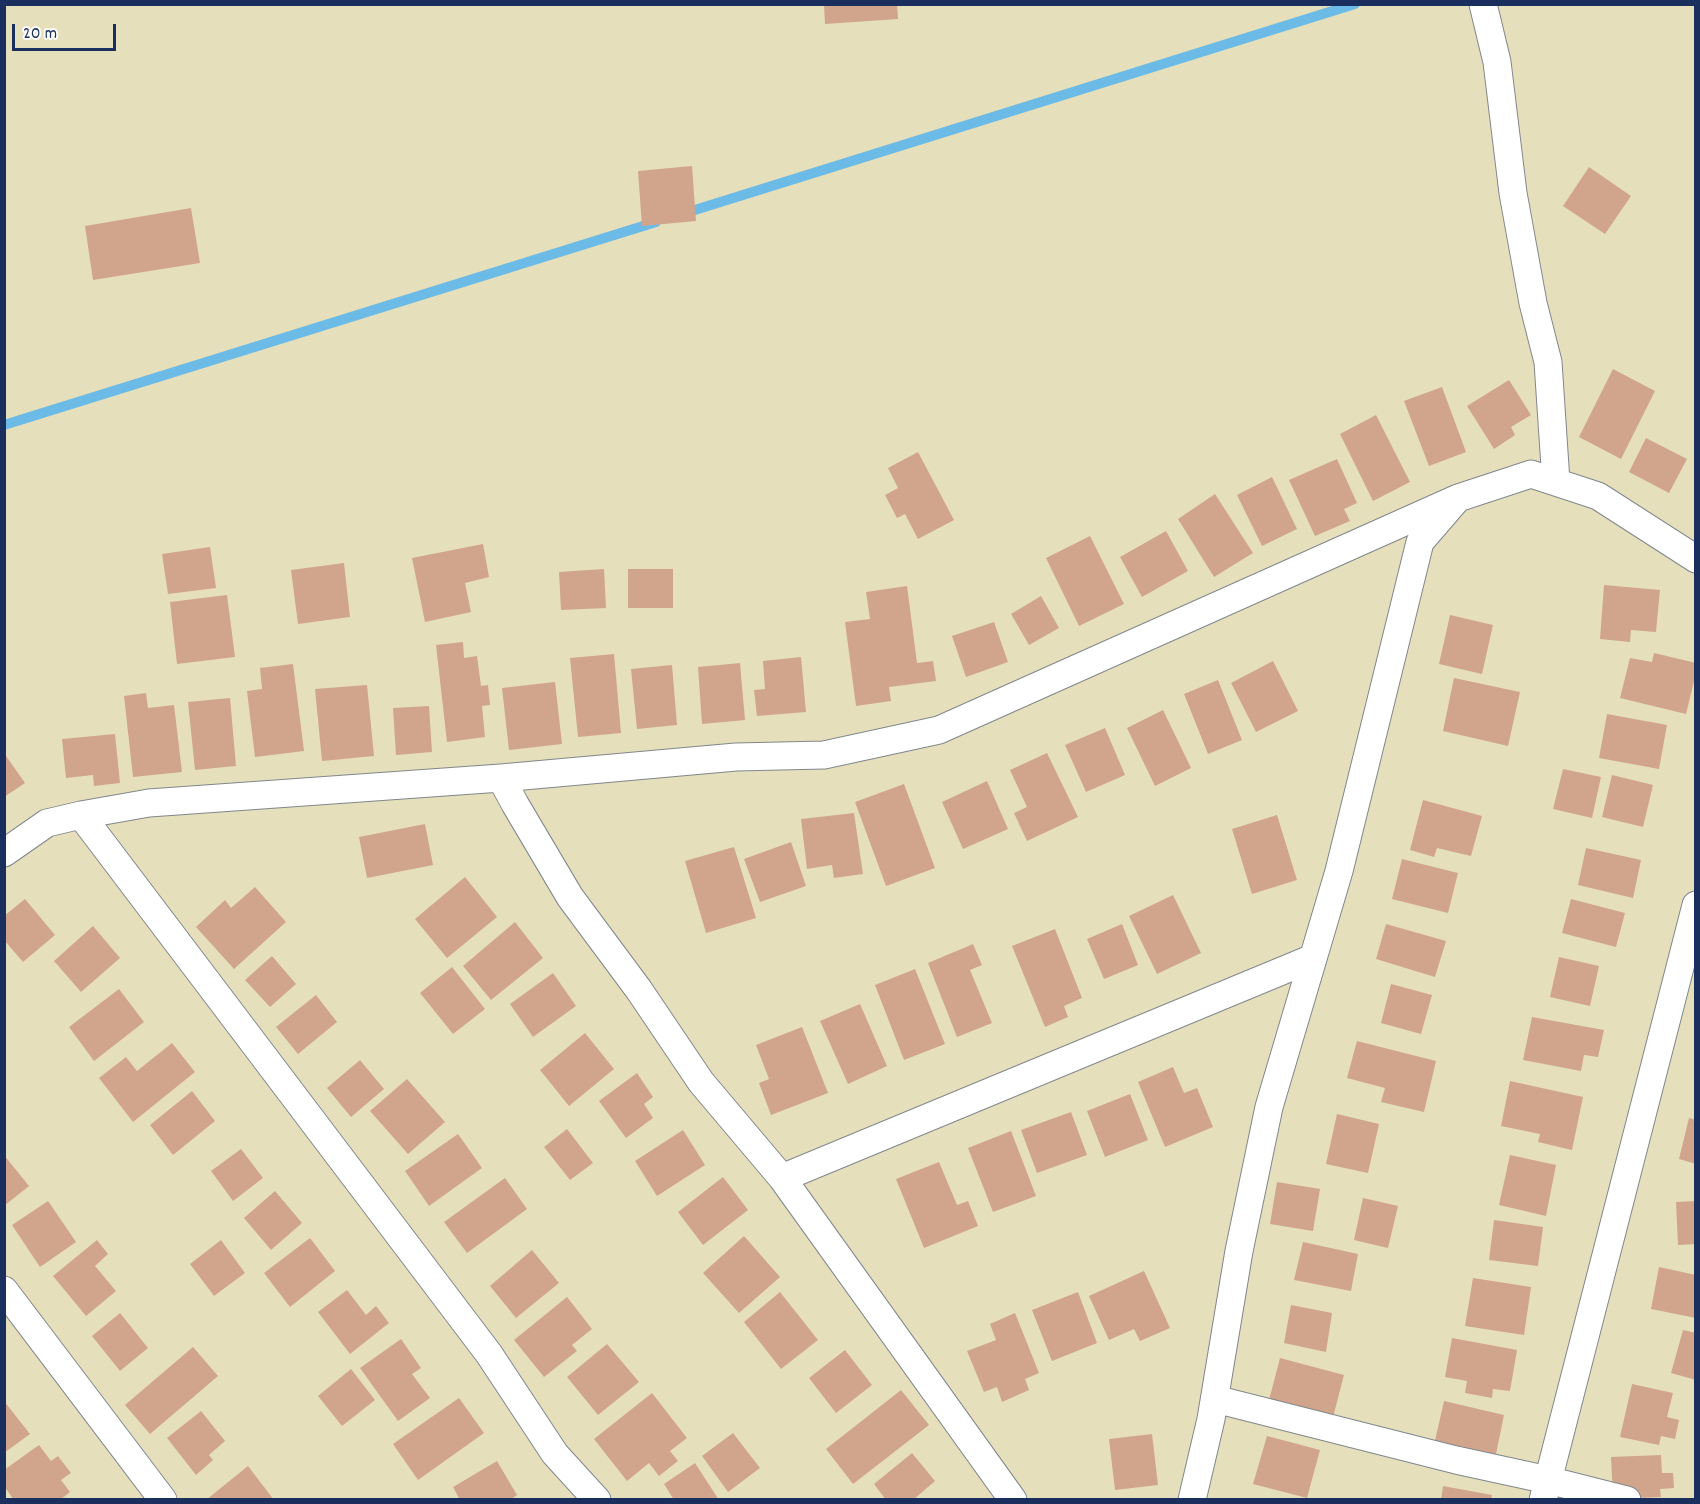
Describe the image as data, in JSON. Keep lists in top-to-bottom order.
{
  "scale_bar": "20 m"
}
